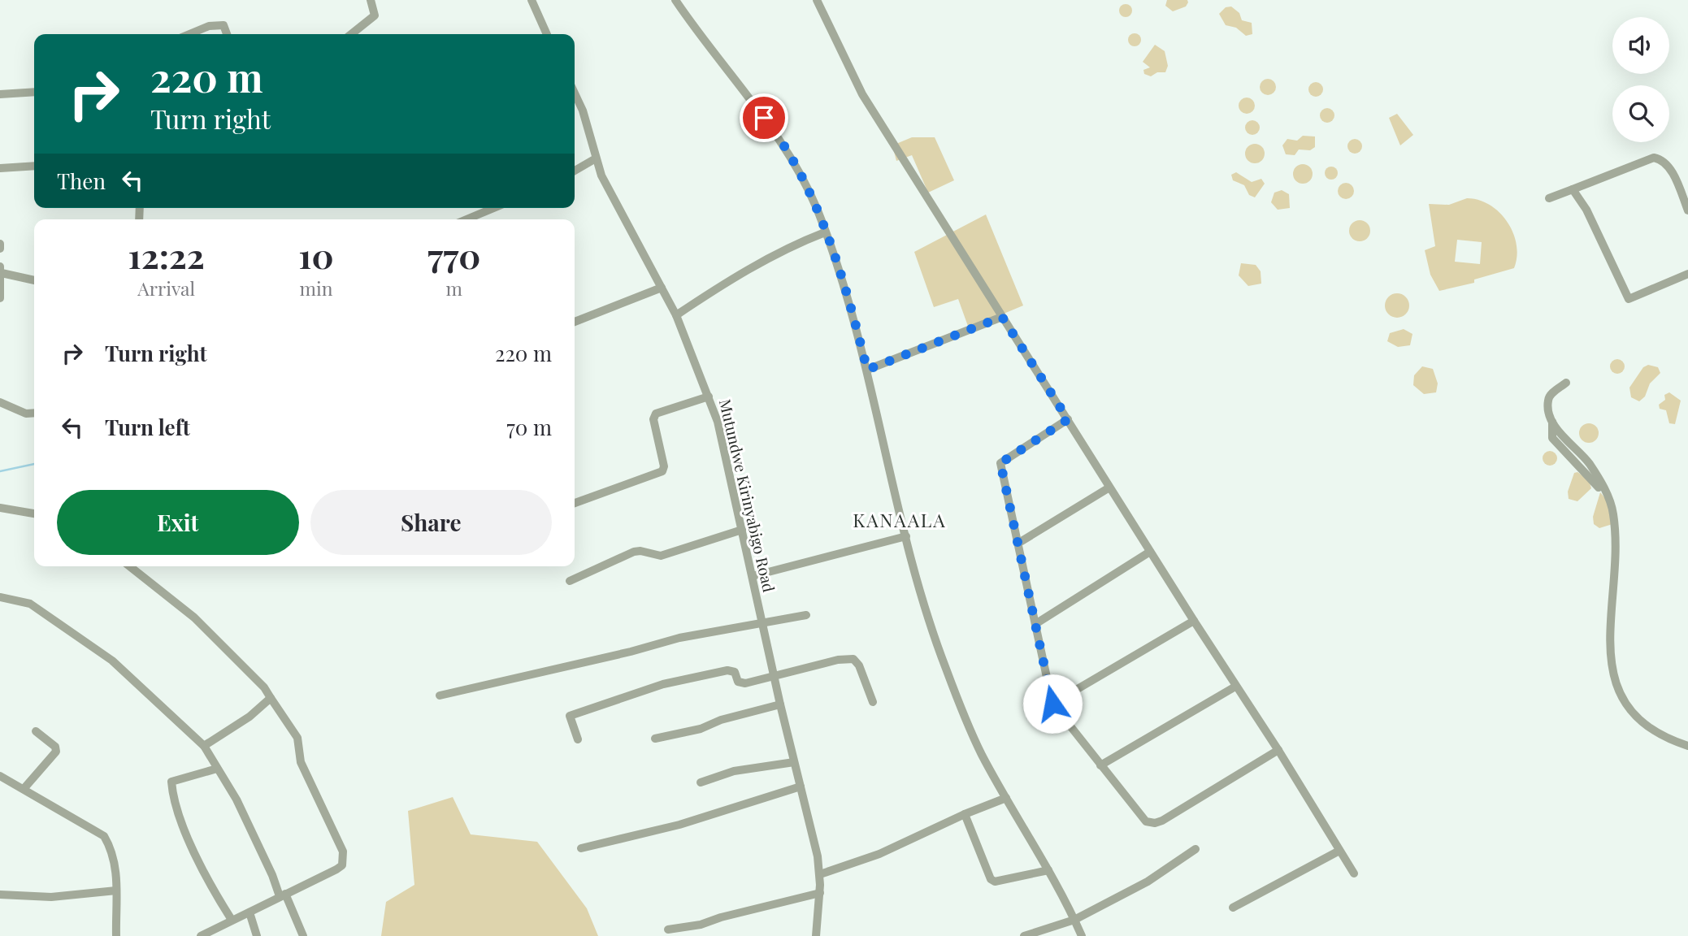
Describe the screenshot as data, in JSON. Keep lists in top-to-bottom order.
{
  "streets": {
    "street": ["Mutundwe Kirinyabigo Road"]
  },
  "districts": ["KANAALA"],
  "page": {
    "turn": ["220 m", "Turn right"],
    "then": "Then",
    "eta": [
      "12:22",
      "Arrival",
      "10",
      "min",
      "770",
      "m"
    ],
    "list": [
      {
        "name": "Turn right",
        "value": "220 m"
      },
      {
        "name": "Turn left",
        "value": "70 m"
      }
    ],
    "buttons": ["Exit", "Share"]
  }
}
